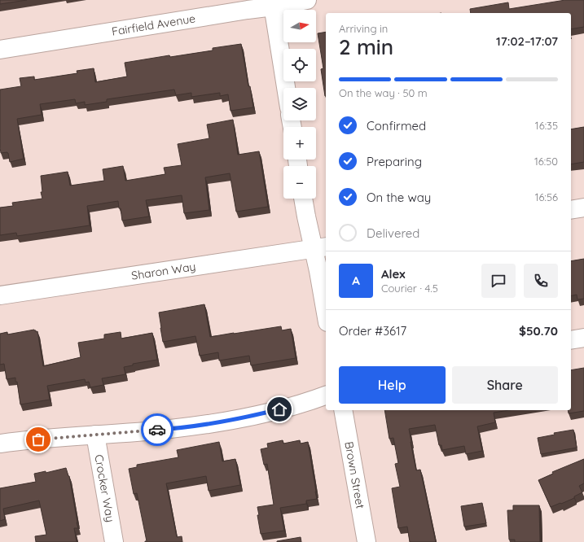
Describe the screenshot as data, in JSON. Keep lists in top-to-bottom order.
{
  "streets": {
    "street": [
      "Fairfield Avenue",
      "Sharon Way",
      "Brown Street",
      "Crocker Way"
    ]
  },
  "north": "right",
  "page": {
    "map_buttons": ["+", "−"],
    "heading": ["2 min", "Arriving in", "17:02–17:07"],
    "panel": [
      "Alex",
      "Courier · 4.5",
      "Order #3617",
      "$50.70"
    ],
    "bar": "On the way · 50 m",
    "list": [
      ["Confirmed", "16:35"],
      ["Preparing", "16:50"],
      ["On the way", "16:56"],
      "Delivered"
    ],
    "round": "A",
    "buttons": ["Help", "Share"]
  }
}
